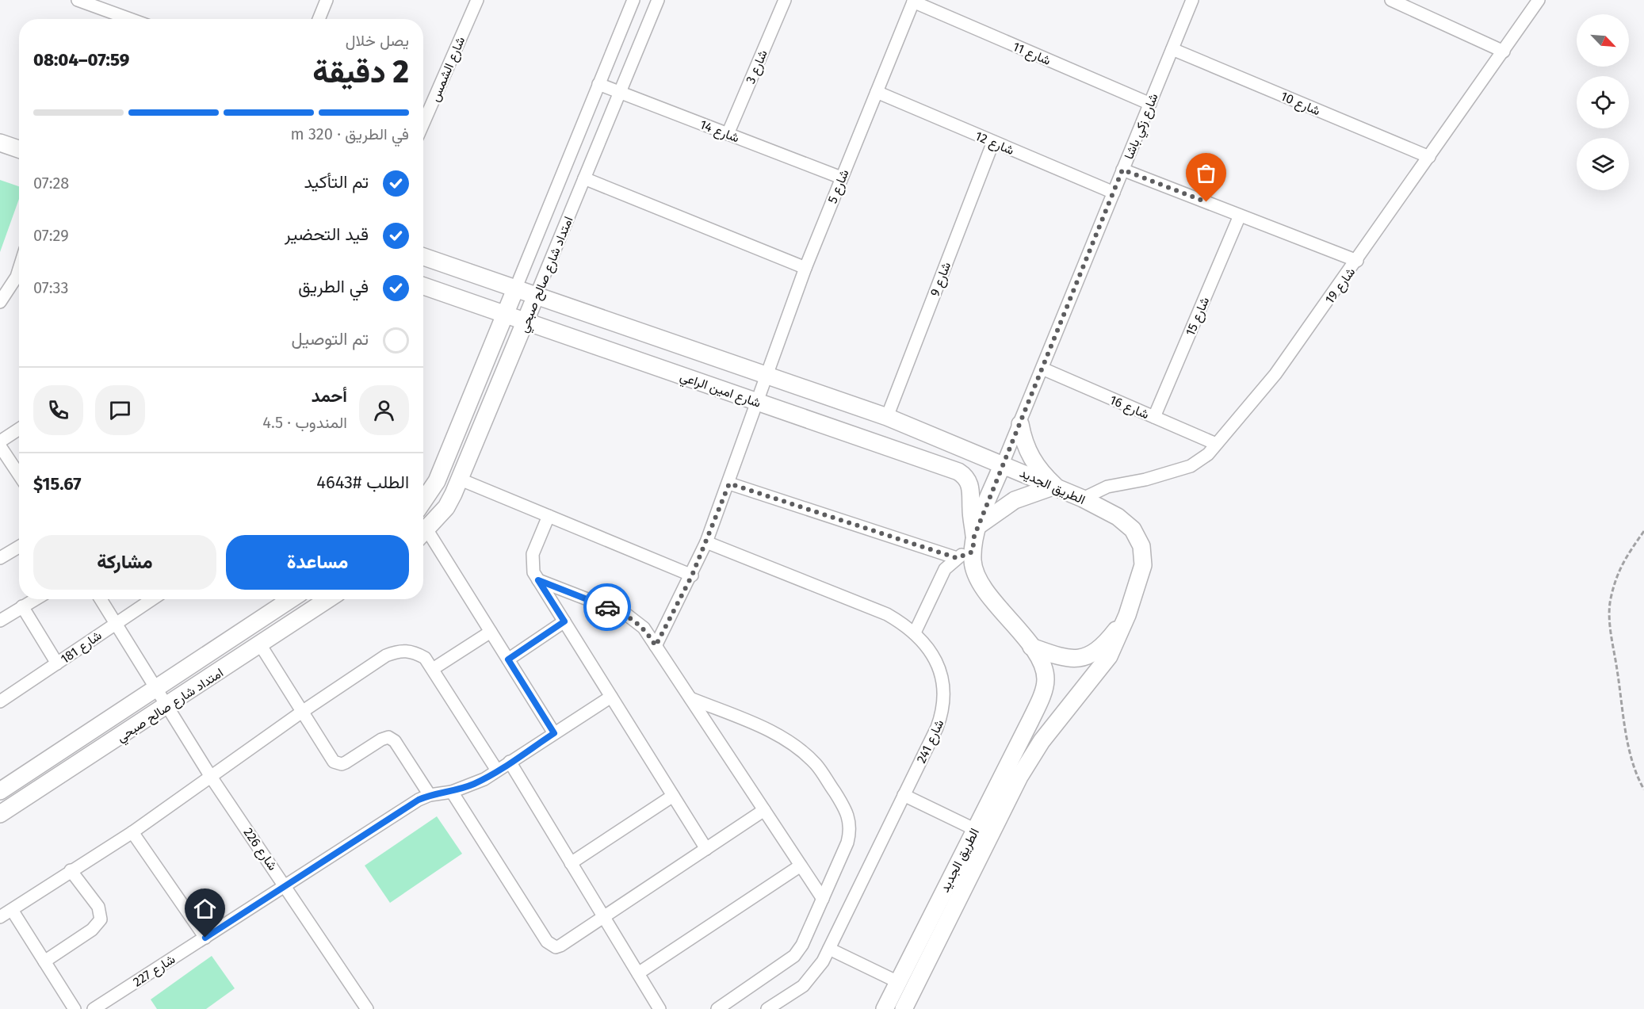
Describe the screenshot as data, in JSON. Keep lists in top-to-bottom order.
{
  "streets": {
    "street": [
      "شارع 11",
      "شارع 3",
      "شارع الشمس",
      "شارع 10",
      "شارع زكي باشا",
      "شارع 14",
      "شارع 12",
      "شارع 5",
      "امتداد شارع صالح صبحي",
      "شارع 9",
      "شارع 19",
      "شارع 15",
      "شارع امين الراعي",
      "شارع 16",
      "الطريق الجديد",
      "شارع 181",
      "شارع 241",
      "شارع 226",
      "شارع 227"
    ]
  },
  "crossings": [
    ["شارع 11", "شارع زكي باشا"],
    ["شارع 11", "شارع 5"],
    ["شارع 3", "شارع 14"],
    ["شارع 10", "شارع زكي باشا"],
    ["شارع 10", "شارع 19"],
    ["شارع زكي باشا", "شارع 12"],
    ["شارع زكي باشا", "شارع 16"],
    ["شارع زكي باشا", "الطريق الجديد"],
    ["شارع 14", "شارع 5"],
    ["شارع 14", "امتداد شارع صالح صبحي"],
    ["شارع 12", "شارع 5"],
    ["شارع 12", "شارع 9"],
    ["شارع 5", "شارع امين الراعي"],
    ["شارع 5", "شارع 241"],
    ["امتداد شارع صالح صبحي", "شارع امين الراعي"],
    ["امتداد شارع صالح صبحي", "شارع 226"],
    ["شارع 19", "شارع امين الراعي"],
    ["شارع 19", "شارع 16"],
    ["شارع 19", "الطريق الجديد"],
    ["شارع 15", "شارع 16"],
    ["شارع امين الراعي", "الطريق الجديد"],
    ["شارع 181", "شارع 226"],
    ["شارع 226", "شارع 227"]
  ],
  "north": "bottom right",
  "page": {
    "heading": ["2 دقيقة", "يصل خلال", "07:59–08:04"],
    "panel": [
      "أحمد",
      "المندوب · 4.5",
      "الطلب #4643",
      "$15.67"
    ],
    "bar": "في الطريق · 320 m",
    "list": [
      ["تم التأكيد", "07:28"],
      ["قيد التحضير", "07:29"],
      ["في الطريق", "07:33"],
      "تم التوصيل"
    ],
    "buttons": ["مساعدة", "مشاركة"]
  }
}
